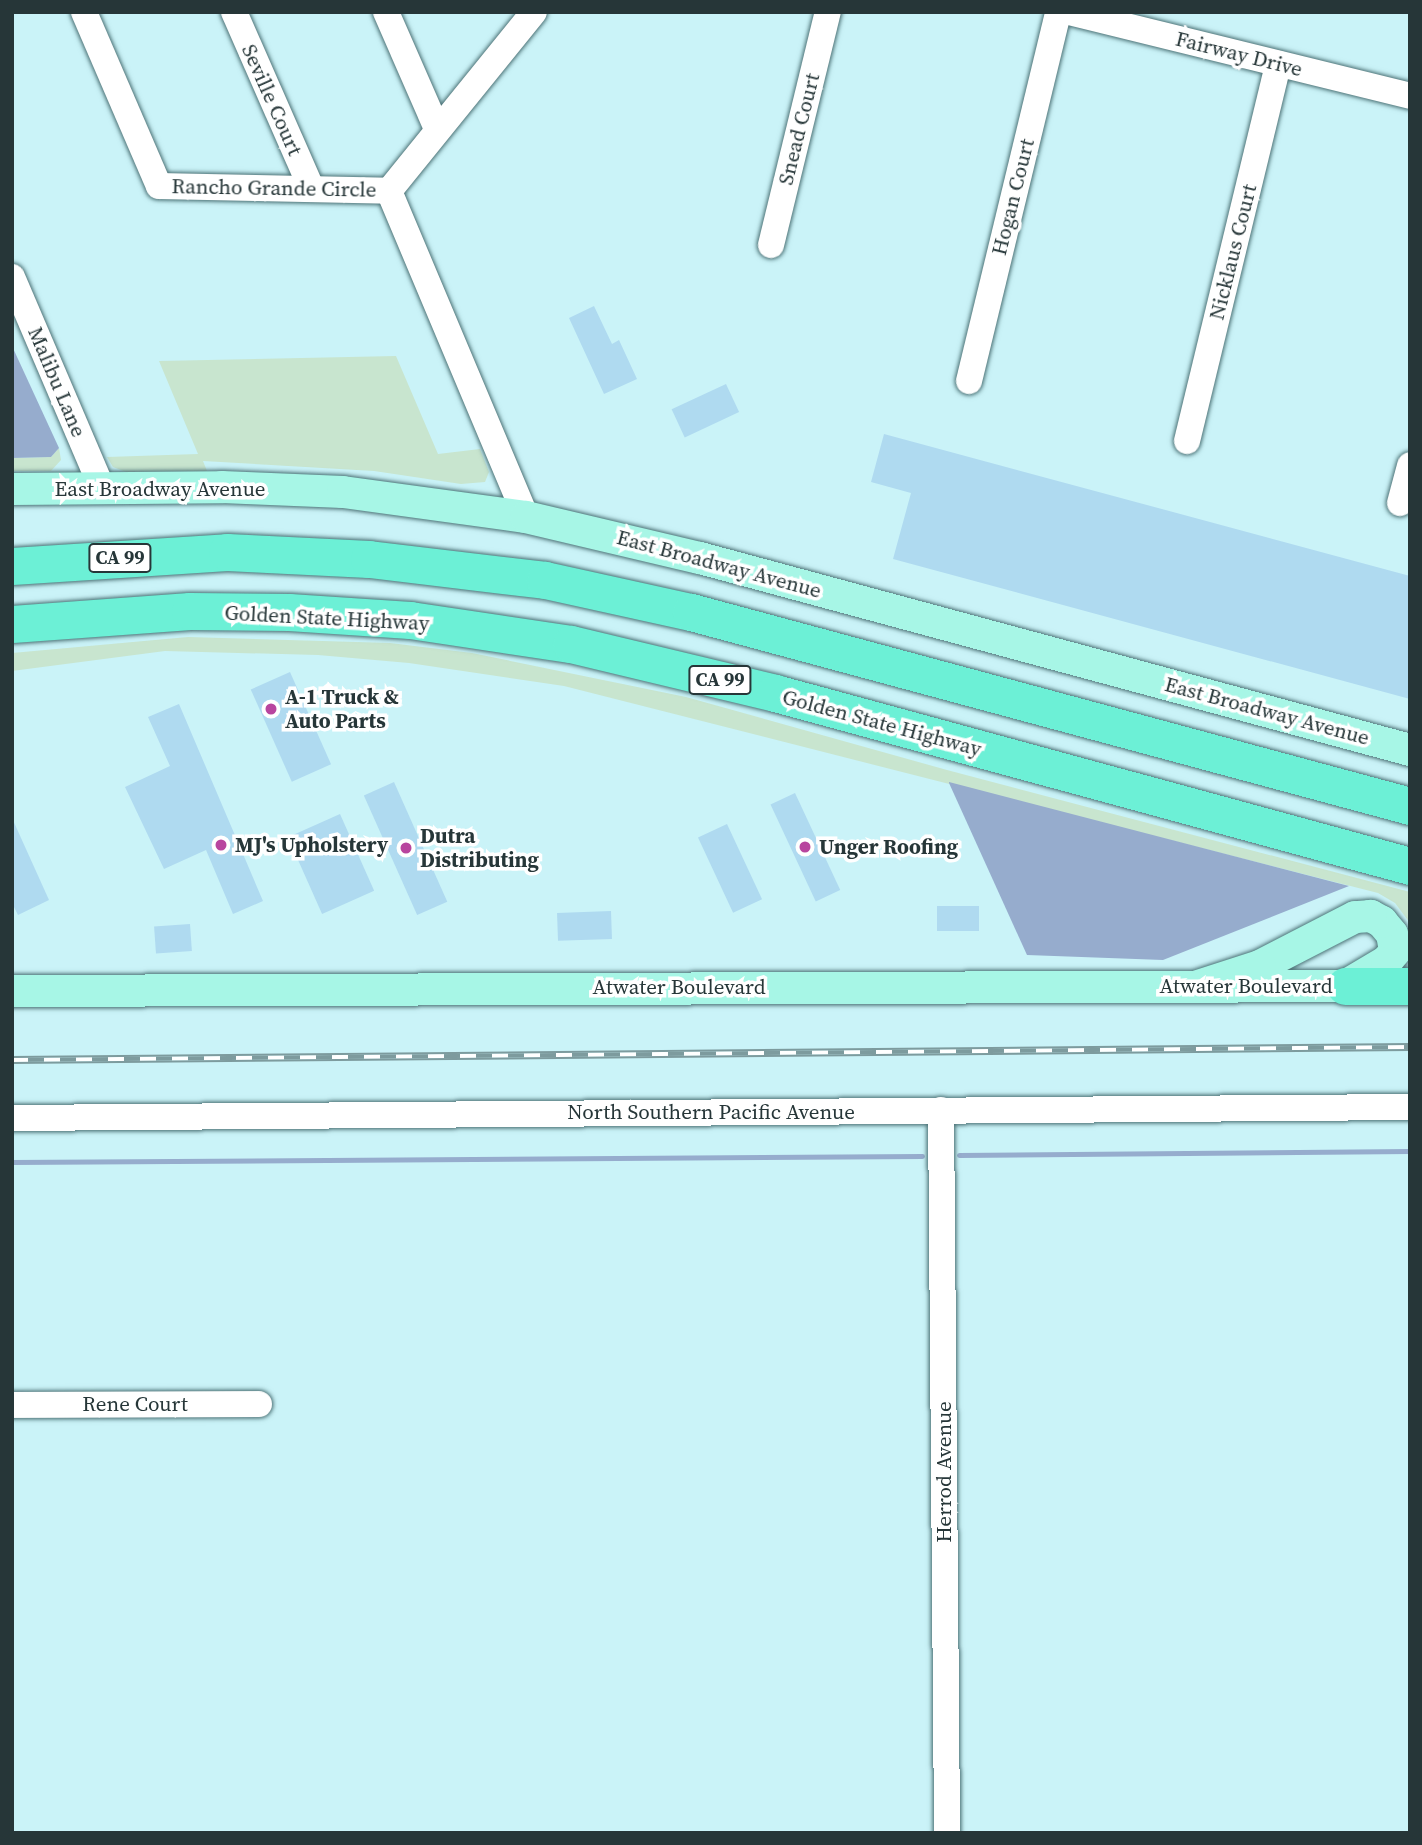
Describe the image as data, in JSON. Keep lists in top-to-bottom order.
{
  "streets": {
    "highway": ["CA 99", "Golden State Highway"],
    "main road": ["East Broadway Avenue", "Atwater Boulevard"],
    "street": [
      "Fairway Drive",
      "Seville Court",
      "Snead Court",
      "Rancho Grande Circle",
      "Hogan Court",
      "Nicklaus Court",
      "Malibu Lane",
      "North Southern Pacific Avenue",
      "Rene Court",
      "Herrod Avenue"
    ]
  },
  "crossings": [
    ["Fairway Drive", "Nicklaus Court"],
    ["Seville Court", "Rancho Grande Circle"],
    ["Malibu Lane", "East Broadway Avenue"],
    ["North Southern Pacific Avenue", "Herrod Avenue"]
  ],
  "places": [
    "A-1 Truck & Auto Parts",
    "MJ's Upholstery",
    "Unger Roofing",
    "Dutra Distributing"
  ]
}
